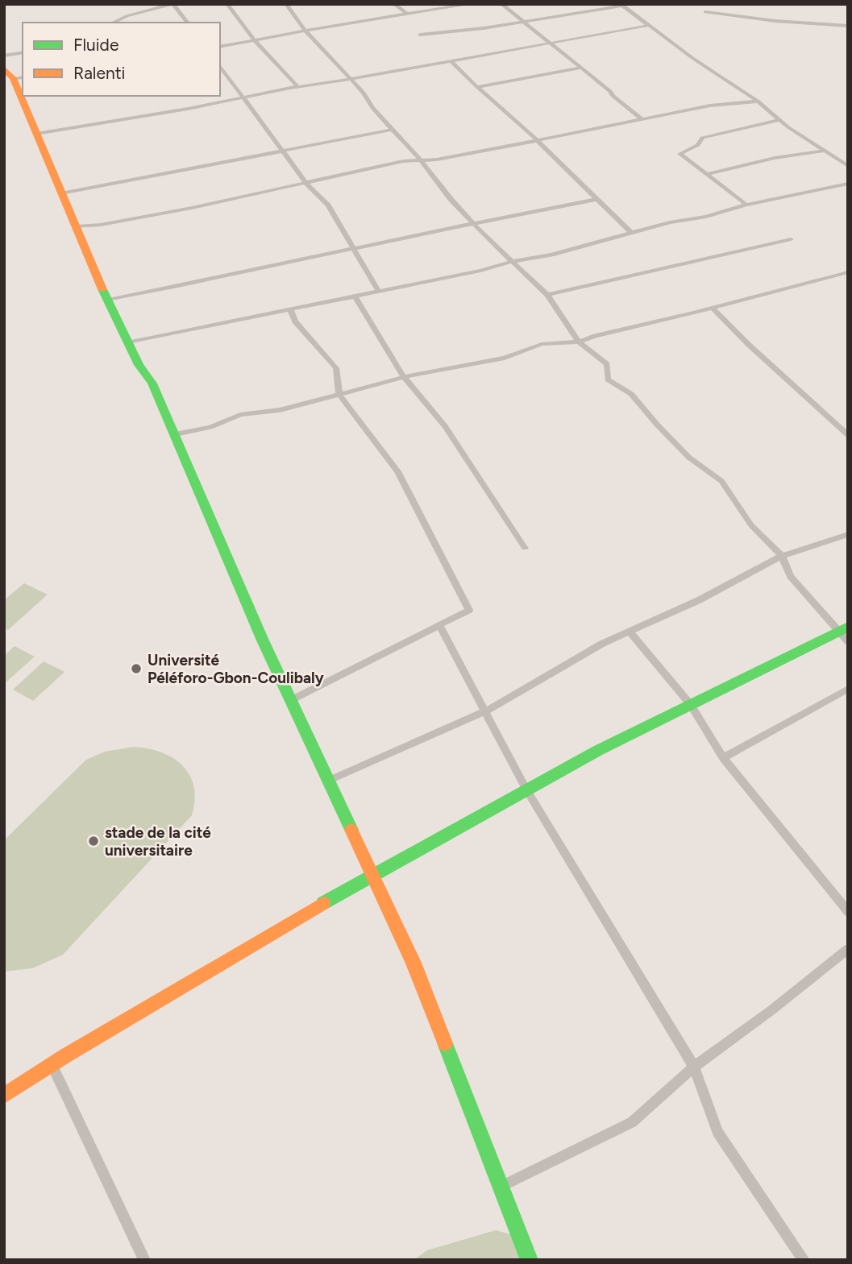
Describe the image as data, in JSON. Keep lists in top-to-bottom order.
{
  "places": ["Université Péléforo-Gbon-Coulibaly", "stade de la cité universitaire"],
  "legend": ["Fluide", "Ralenti"]
}
